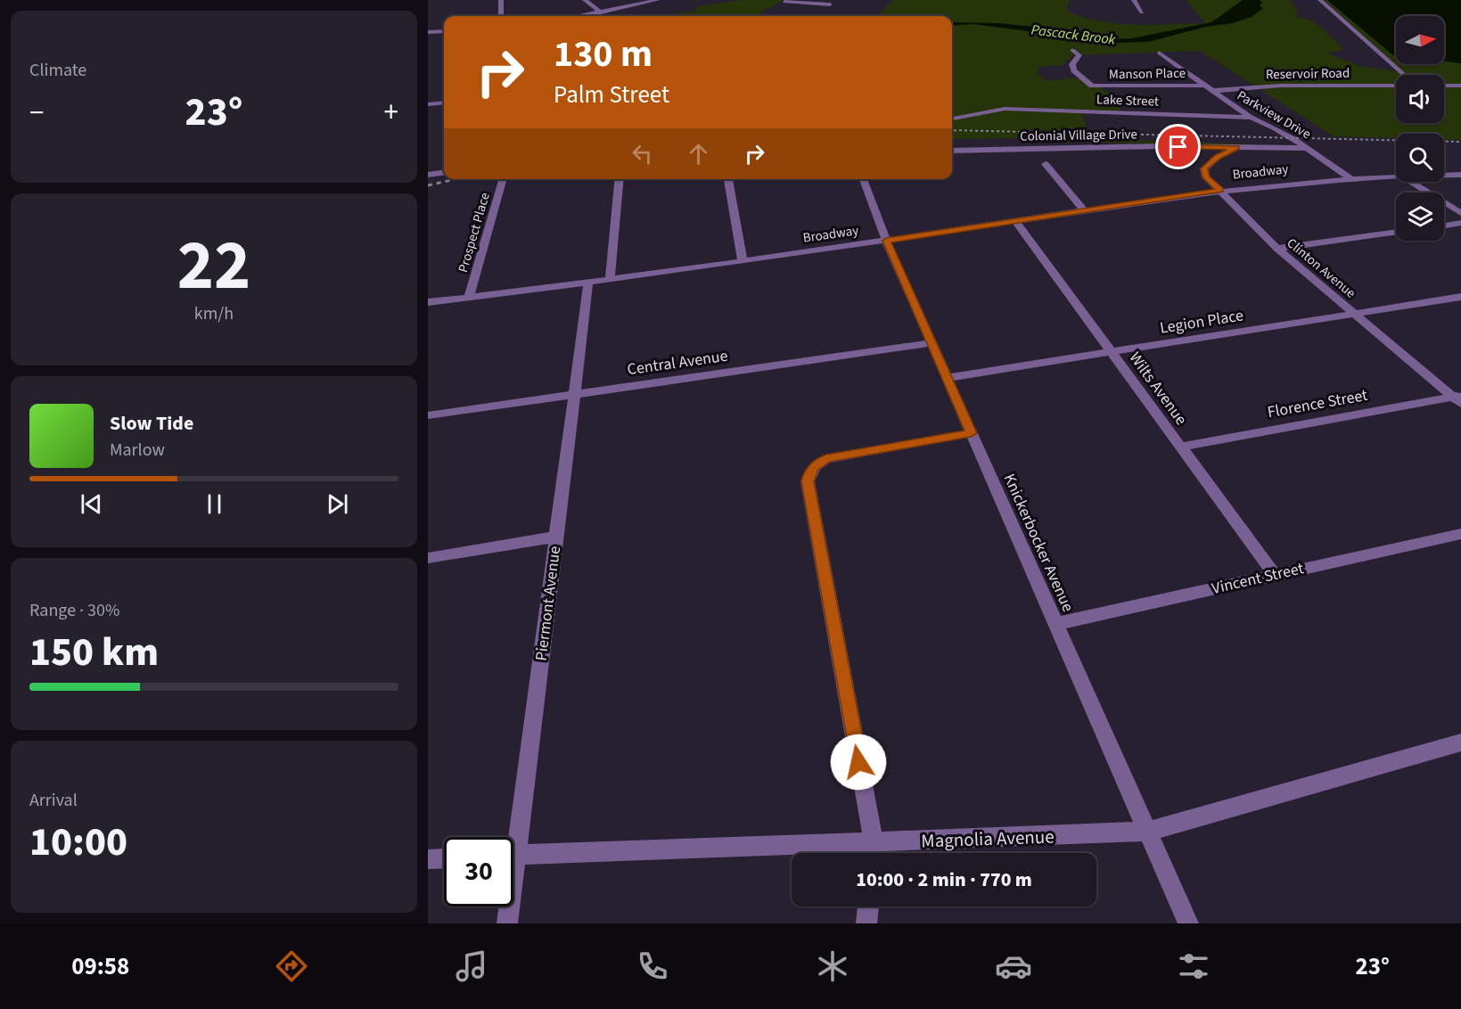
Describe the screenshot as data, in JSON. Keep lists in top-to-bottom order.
{
  "streets": {
    "street": [
      "Manson Place",
      "Reservoir Road",
      "Lake Street",
      "Parkview Drive",
      "Colonial Village Drive",
      "Broadway",
      "Prospect Place",
      "Clinton Avenue",
      "Legion Place",
      "Central Avenue",
      "Wilts Avenue",
      "Florence Street",
      "Knickerbocker Avenue",
      "Vincent Street",
      "Piermont Avenue",
      "Magnolia Avenue"
    ]
  },
  "crossings": [
    ["Manson Place", "Parkview Drive"],
    ["Reservoir Road", "Parkview Drive"],
    ["Lake Street", "Parkview Drive"],
    ["Parkview Drive", "Colonial Village Drive"],
    ["Parkview Drive", "Broadway"],
    ["Colonial Village Drive", "Clinton Avenue"],
    ["Broadway", "Prospect Place"],
    ["Broadway", "Clinton Avenue"],
    ["Broadway", "Wilts Avenue"],
    ["Broadway", "Knickerbocker Avenue"],
    ["Broadway", "Piermont Avenue"],
    ["Clinton Avenue", "Legion Place"],
    ["Clinton Avenue", "Florence Street"],
    ["Legion Place", "Wilts Avenue"],
    ["Legion Place", "Knickerbocker Avenue"],
    ["Central Avenue", "Knickerbocker Avenue"],
    ["Central Avenue", "Piermont Avenue"],
    ["Wilts Avenue", "Florence Street"],
    ["Wilts Avenue", "Vincent Street"],
    ["Knickerbocker Avenue", "Vincent Street"],
    ["Knickerbocker Avenue", "Magnolia Avenue"]
  ],
  "water": ["Pascack Brook"],
  "north": "right",
  "page": {
    "tile": [
      "Climate",
      ["22", "km/h"],
      ["Range · 30%", "150 km"],
      ["Arrival", "10:00"]
    ],
    "turn": ["130 m", "Palm Street"],
    "heat": ["−", "23°", "+"],
    "song": ["Slow Tide", "Marlow"],
    "limit": "30",
    "trip": "10:00 · 2 min · 770 m",
    "tabs": ["09:58", "23°"]
  }
}
